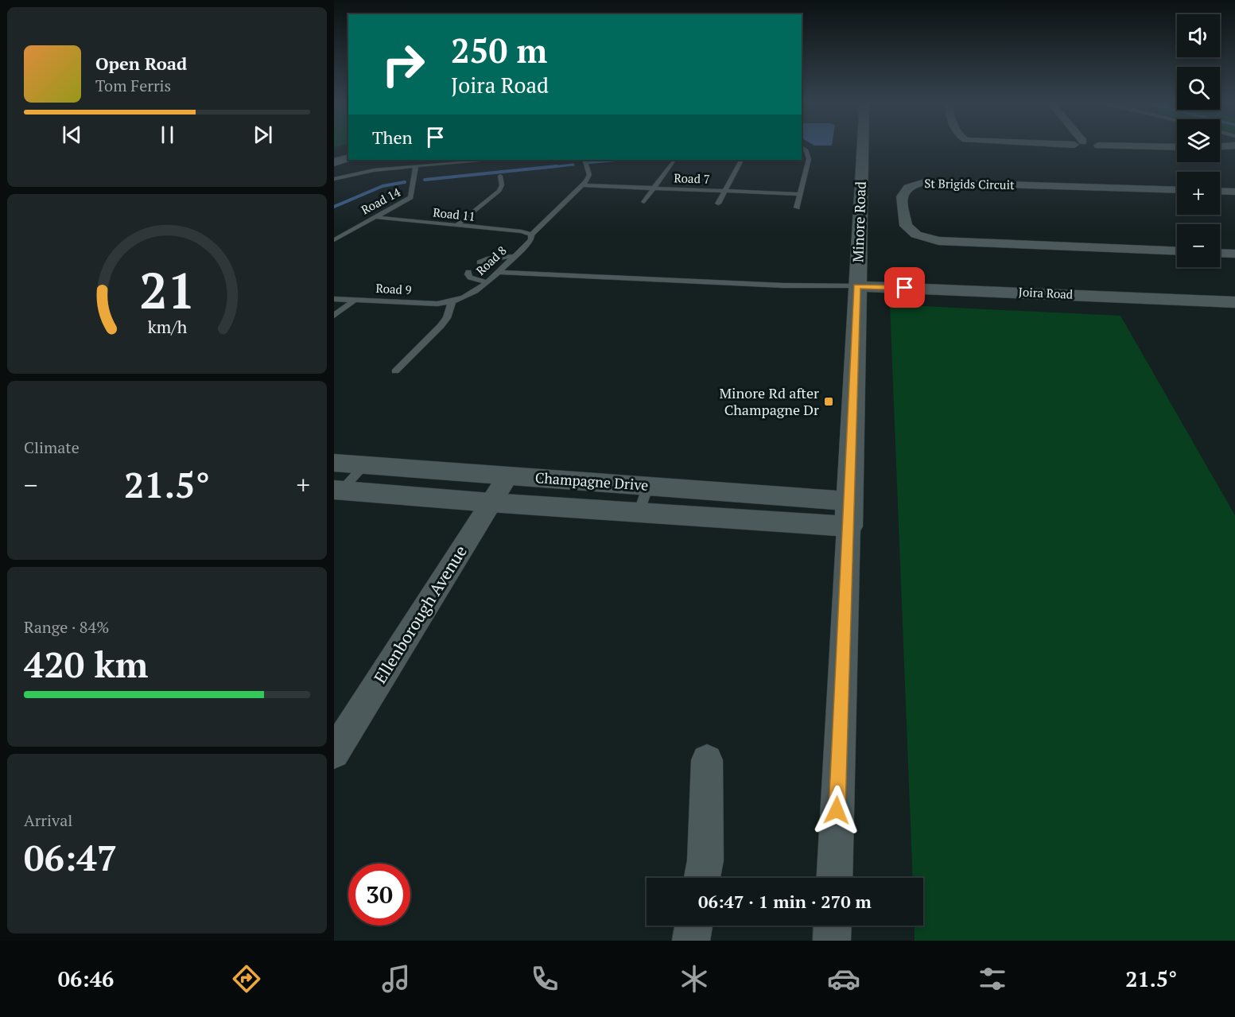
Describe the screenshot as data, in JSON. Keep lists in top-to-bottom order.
{
  "streets": {
    "street": [
      "St Brigids Circuit",
      "Minore Road",
      "Joira Road",
      "Champagne Drive",
      "Ellenborough Avenue"
    ],
    "lane": [
      "Road 7",
      "Road 14",
      "Road 11",
      "Road 8",
      "Road 9"
    ]
  },
  "crossings": [
    ["Road 7", "Road 8"],
    ["Road 14", "Road 11"],
    ["Road 11", "Road 8"],
    ["Minore Road", "Joira Road"],
    ["Minore Road", "Champagne Drive"],
    ["Road 8", "Road 9"],
    ["Champagne Drive", "Ellenborough Avenue"]
  ],
  "places": {
    "transit": ["Minore Rd after Champagne Dr"]
  },
  "page": {
    "map_buttons": ["+", "−"],
    "turn": ["250 m", "Joira Road"],
    "song": ["Open Road", "Tom Ferris"],
    "then": "Then",
    "tile": [
      "Climate",
      ["Range · 84%", "420 km"],
      ["Arrival", "06:47"]
    ],
    "heat": ["−", "21.5°", "+"],
    "limit": "30",
    "trip": "06:47 · 1 min · 270 m",
    "tabs": ["06:46", "21.5°"],
    "gauge": ["21", "km/h"]
  }
}
